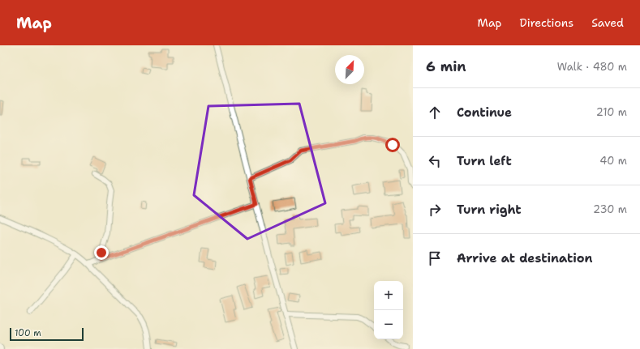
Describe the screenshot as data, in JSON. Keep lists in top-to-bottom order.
{
  "scale_bar": "100 m",
  "north": "top right",
  "page": {
    "header": "Map",
    "nav": ["Map", "Directions", "Saved"],
    "heading": ["6 min", "Walk · 480 m"],
    "list": [
      ["Continue", "210 m"],
      ["Turn left", "40 m"],
      ["Turn right", "230 m"],
      "Arrive at destination"
    ],
    "map_buttons": ["+", "−"],
    "scale": "100 m"
  }
}
